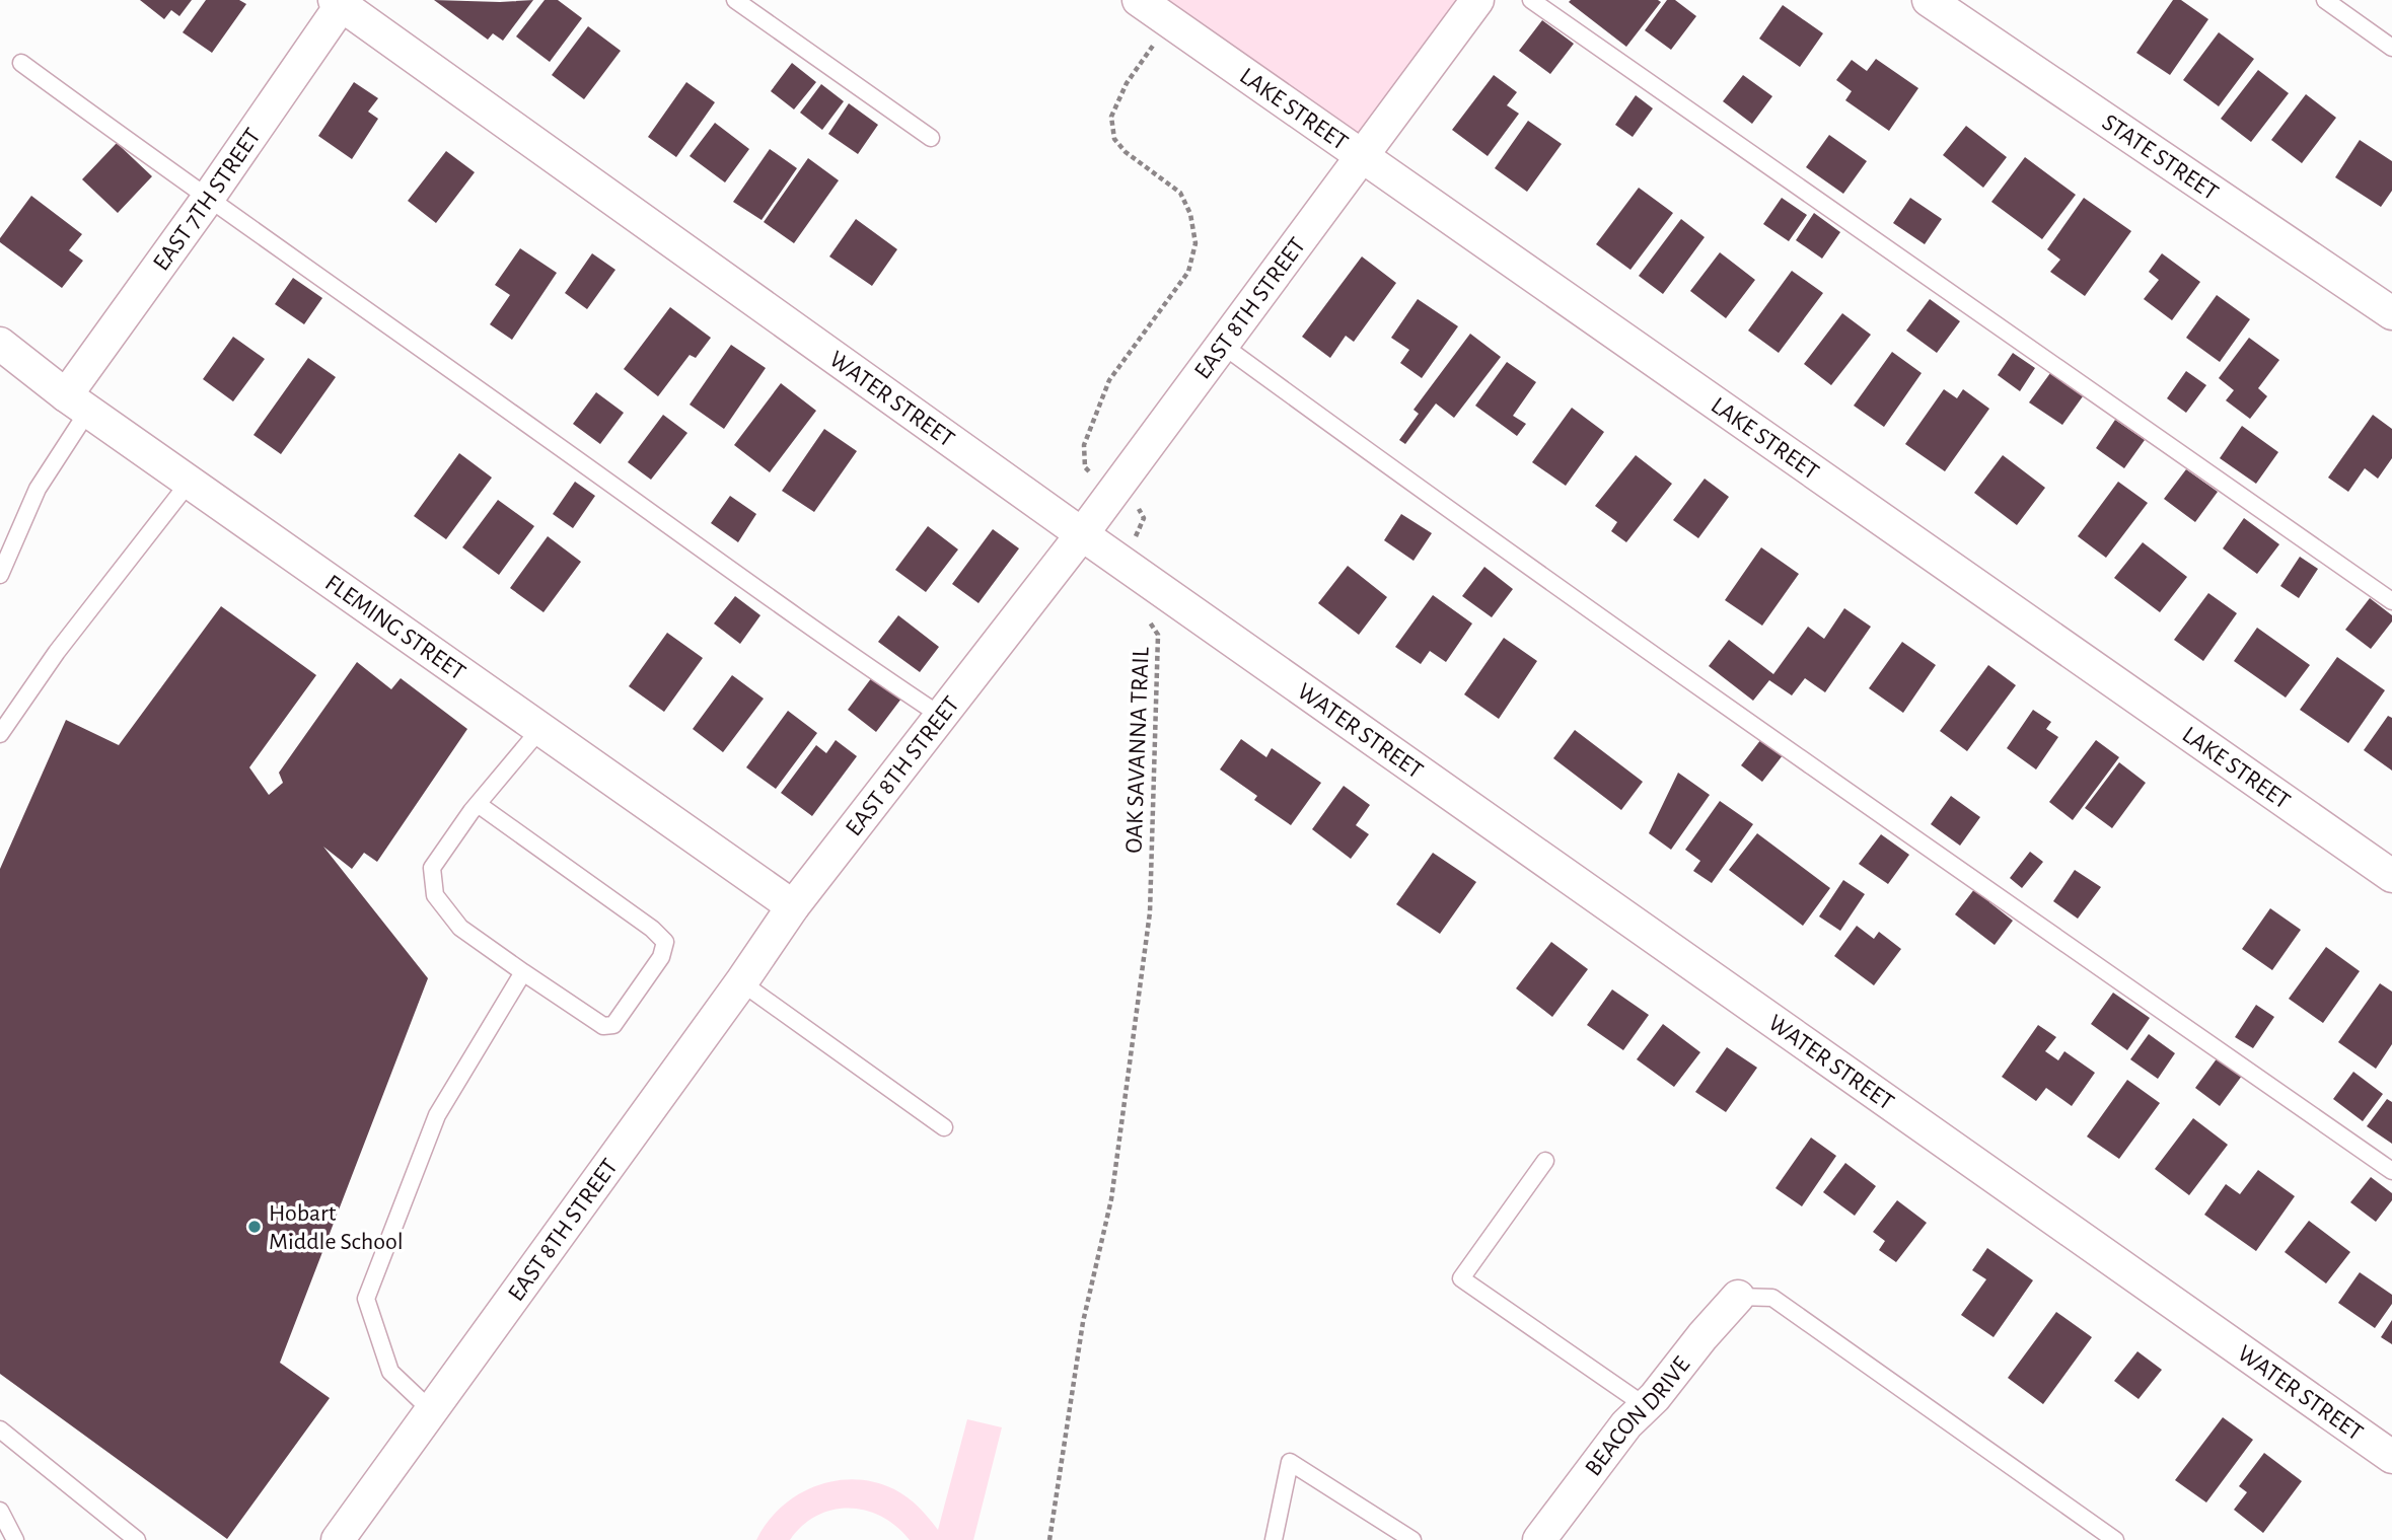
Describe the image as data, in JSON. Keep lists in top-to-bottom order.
{
  "streets": {
    "street": [
      "LAKE STREET",
      "STATE STREET",
      "EAST 7TH STREET",
      "EAST 8TH STREET",
      "WATER STREET",
      "FLEMING STREET",
      "BEACON DRIVE"
    ],
    "path": ["OAK SAVANNA TRAIL"]
  },
  "crossings": [
    ["LAKE STREET", "EAST 8TH STREET"],
    ["EAST 7TH STREET", "WATER STREET"],
    ["EAST 7TH STREET", "FLEMING STREET"],
    ["EAST 8TH STREET", "WATER STREET"],
    ["EAST 8TH STREET", "FLEMING STREET"]
  ],
  "places": ["Hobart Middle School"]
}
